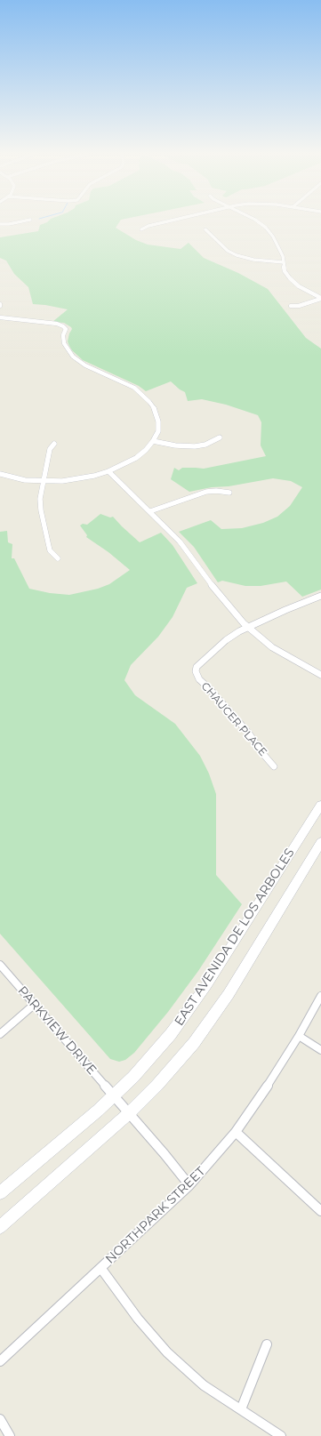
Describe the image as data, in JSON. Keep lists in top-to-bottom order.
{
  "streets": {
    "main road": ["EAST AVENIDA DE LOS ARBOLES"],
    "street": ["CHAUCER PLACE", "PARKVIEW DRIVE", "NORTHPARK STREET"]
  },
  "crossings": [
    ["EAST AVENIDA DE LOS ARBOLES", "PARKVIEW DRIVE"],
    ["PARKVIEW DRIVE", "NORTHPARK STREET"]
  ]
}
